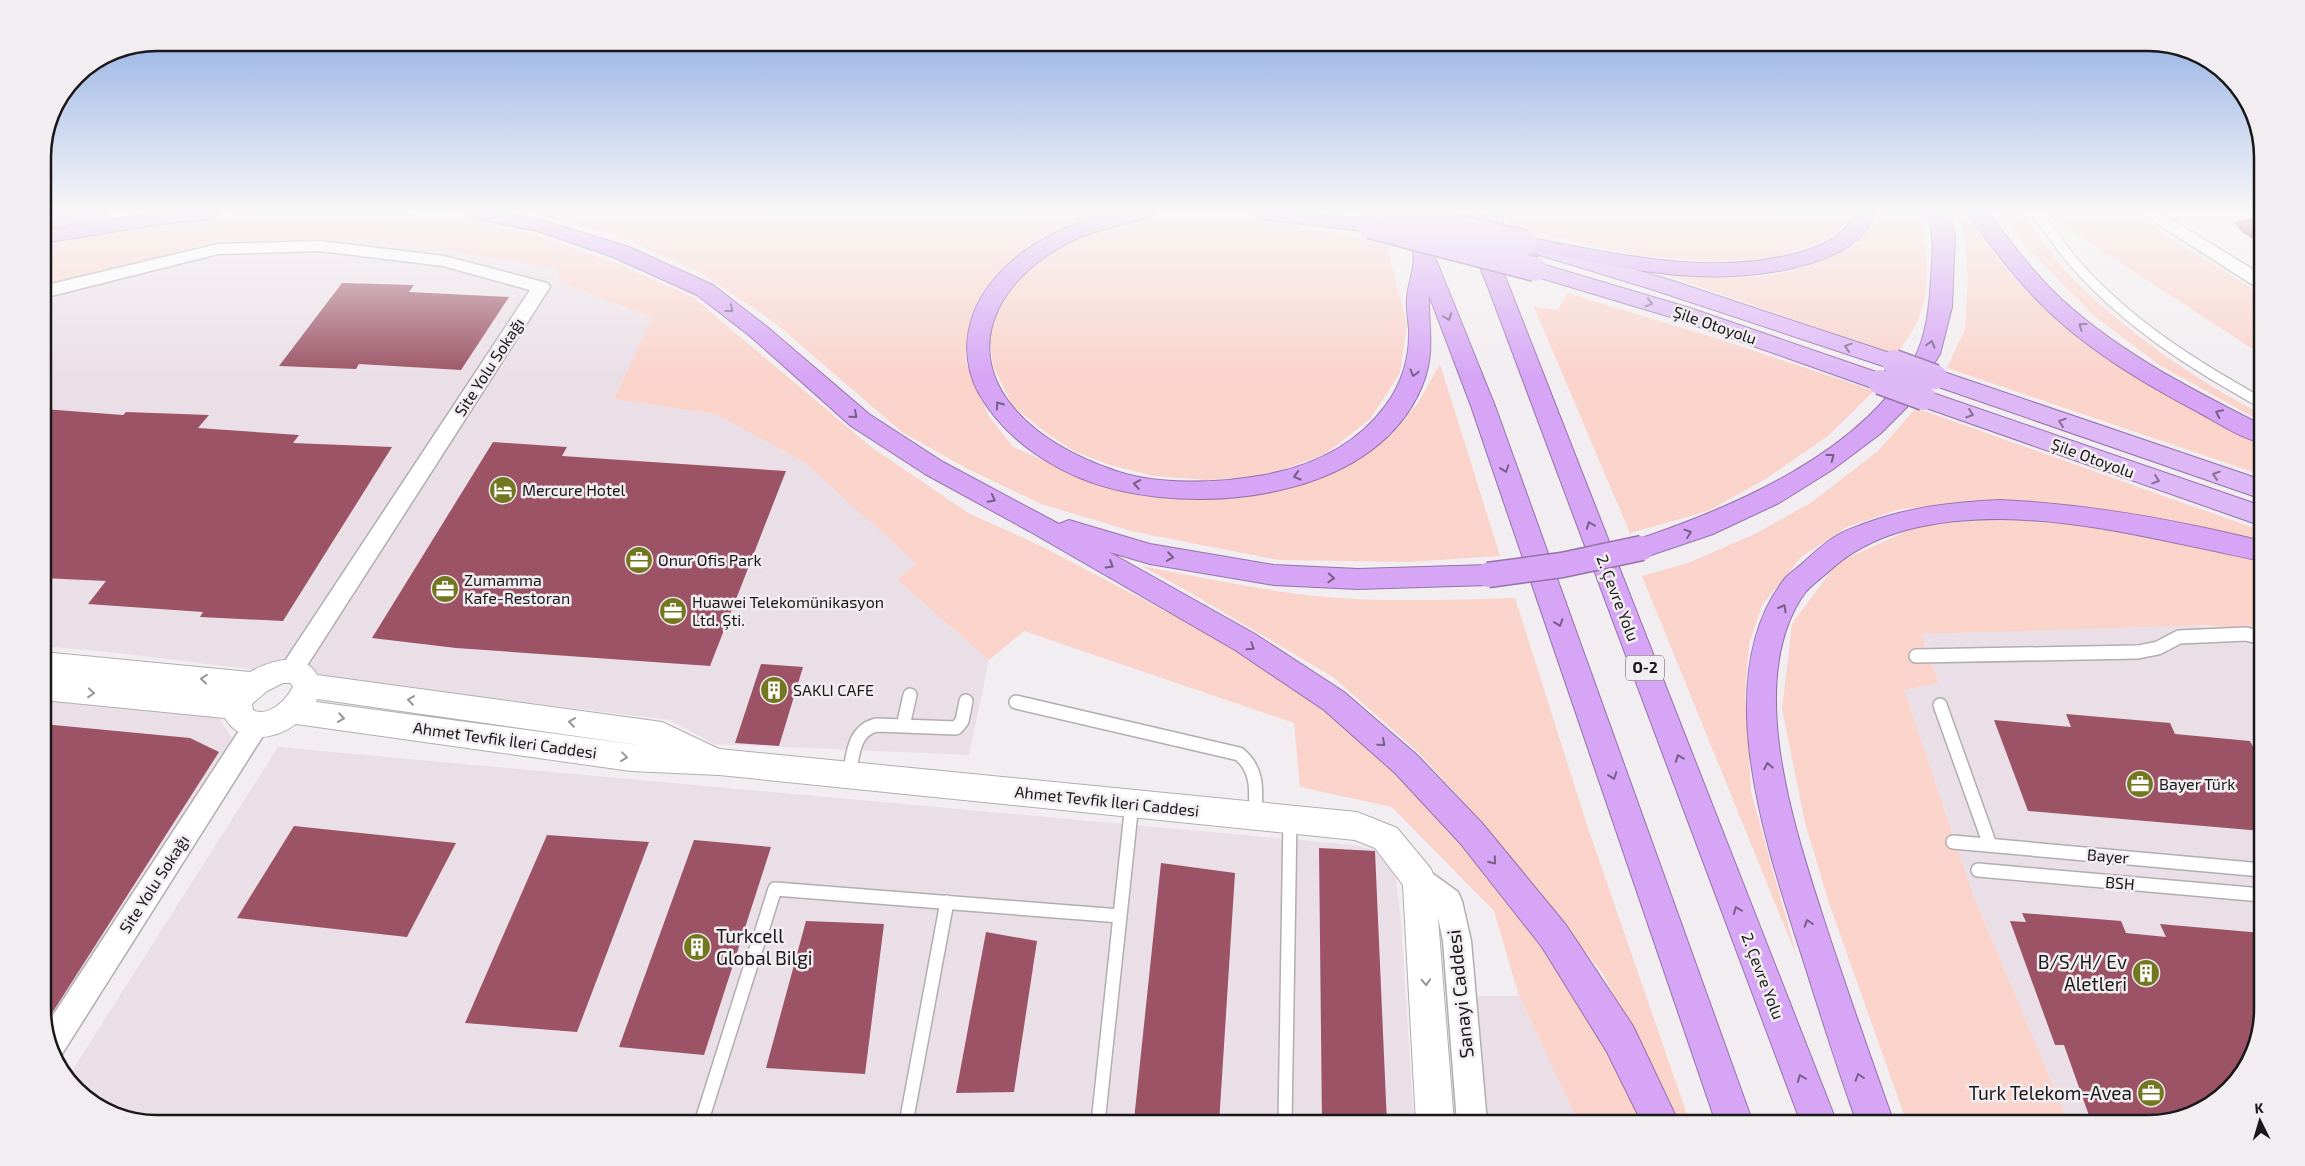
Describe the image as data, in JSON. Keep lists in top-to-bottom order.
{
  "streets": {
    "highway": ["Şile Otoyolu", "2. Çevre Yolu", "O-2"],
    "street": ["Site Yolu Sokağı", "Ahmet Tevfik İleri Caddesi", "Sanayi Caddesi"],
    "lane": ["Bayer", "BSH"]
  },
  "crossings": [
    ["Site Yolu Sokağı", "Ahmet Tevfik İleri Caddesi"],
    ["Ahmet Tevfik İleri Caddesi", "Sanayi Caddesi"]
  ],
  "places": {
    "hotel": ["Mercure Hotel"],
    "office": [
      "Onur Ofis Park",
      "Zumamma Kafe-Restoran",
      "Huawei Telekomünikasyon Ltd. Şti.",
      "Bayer Türk",
      "Turk Telekom-Avea"
    ],
    "building": ["SAKLI CAFE", "Turkcell Global Bilgi", "B/S/H/ Ev Aletleri"]
  },
  "north": "top"
}
